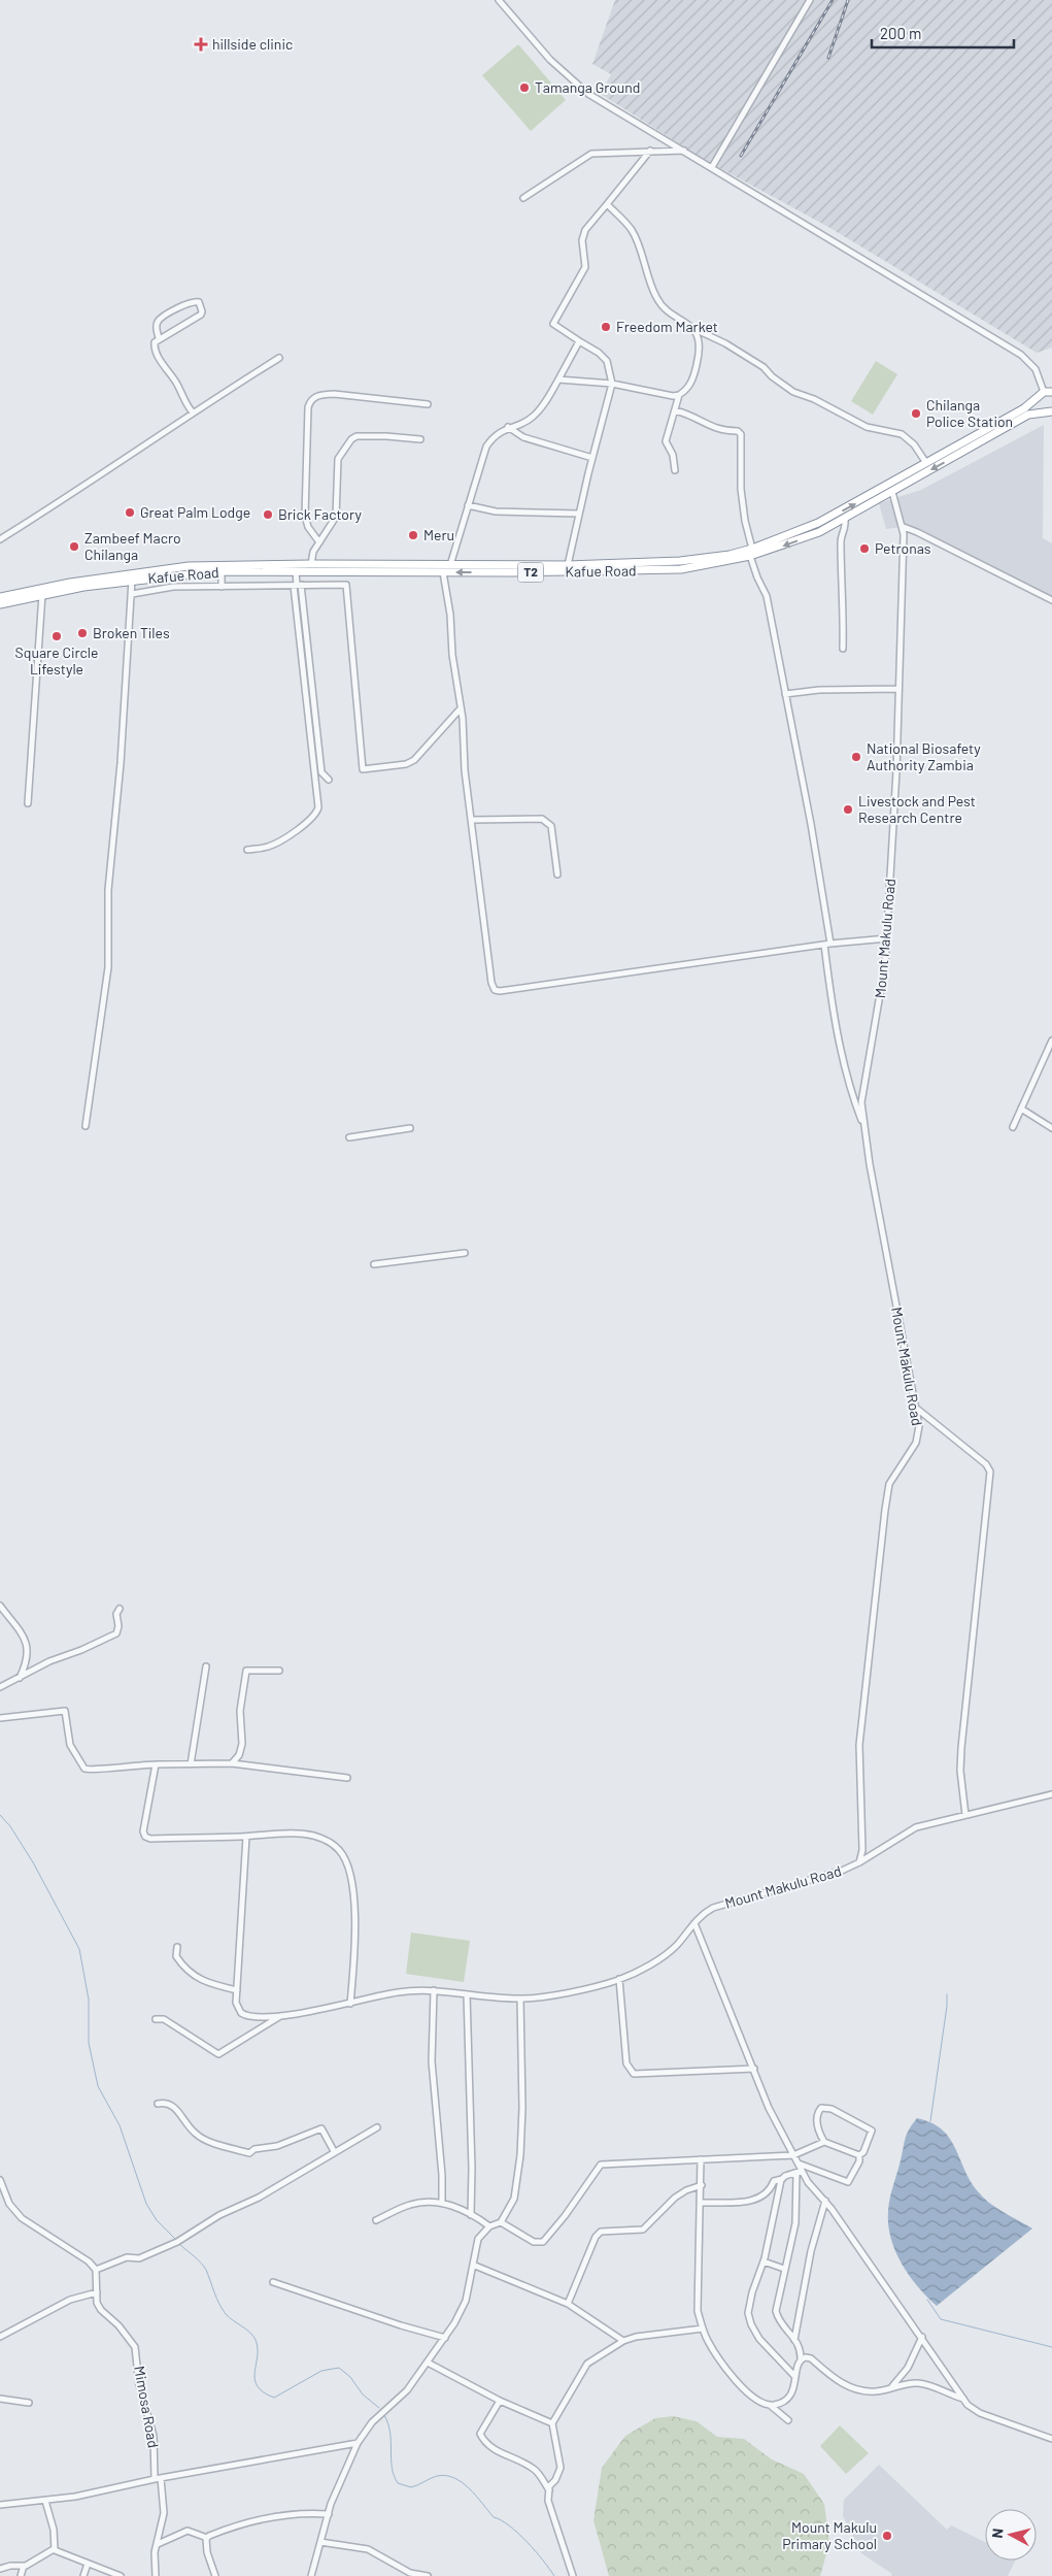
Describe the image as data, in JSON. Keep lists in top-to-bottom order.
{
  "streets": {
    "highway": ["Kafue Road", "T2"],
    "street": ["Mount Makulu Road", "Mimosa Road"]
  },
  "crossings": [
    ["Kafue Road", "Mount Makulu Road"]
  ],
  "places": {
    "health": ["hillside clinic"],
    "other": [
      "Tamanga Ground",
      "Freedom Market",
      "Chilanga Police Station",
      "Great Palm Lodge",
      "Brick Factory",
      "Meru",
      "Zambeef Macro Chilanga",
      "Petronas",
      "Broken Tiles",
      "Square Circle Lifestyle",
      "National Biosafety Authority Zambia",
      "Livestock and Pest Research Centre",
      "Mount Makulu Primary School"
    ]
  },
  "scale_bar": "200 m",
  "north": "left"
}
